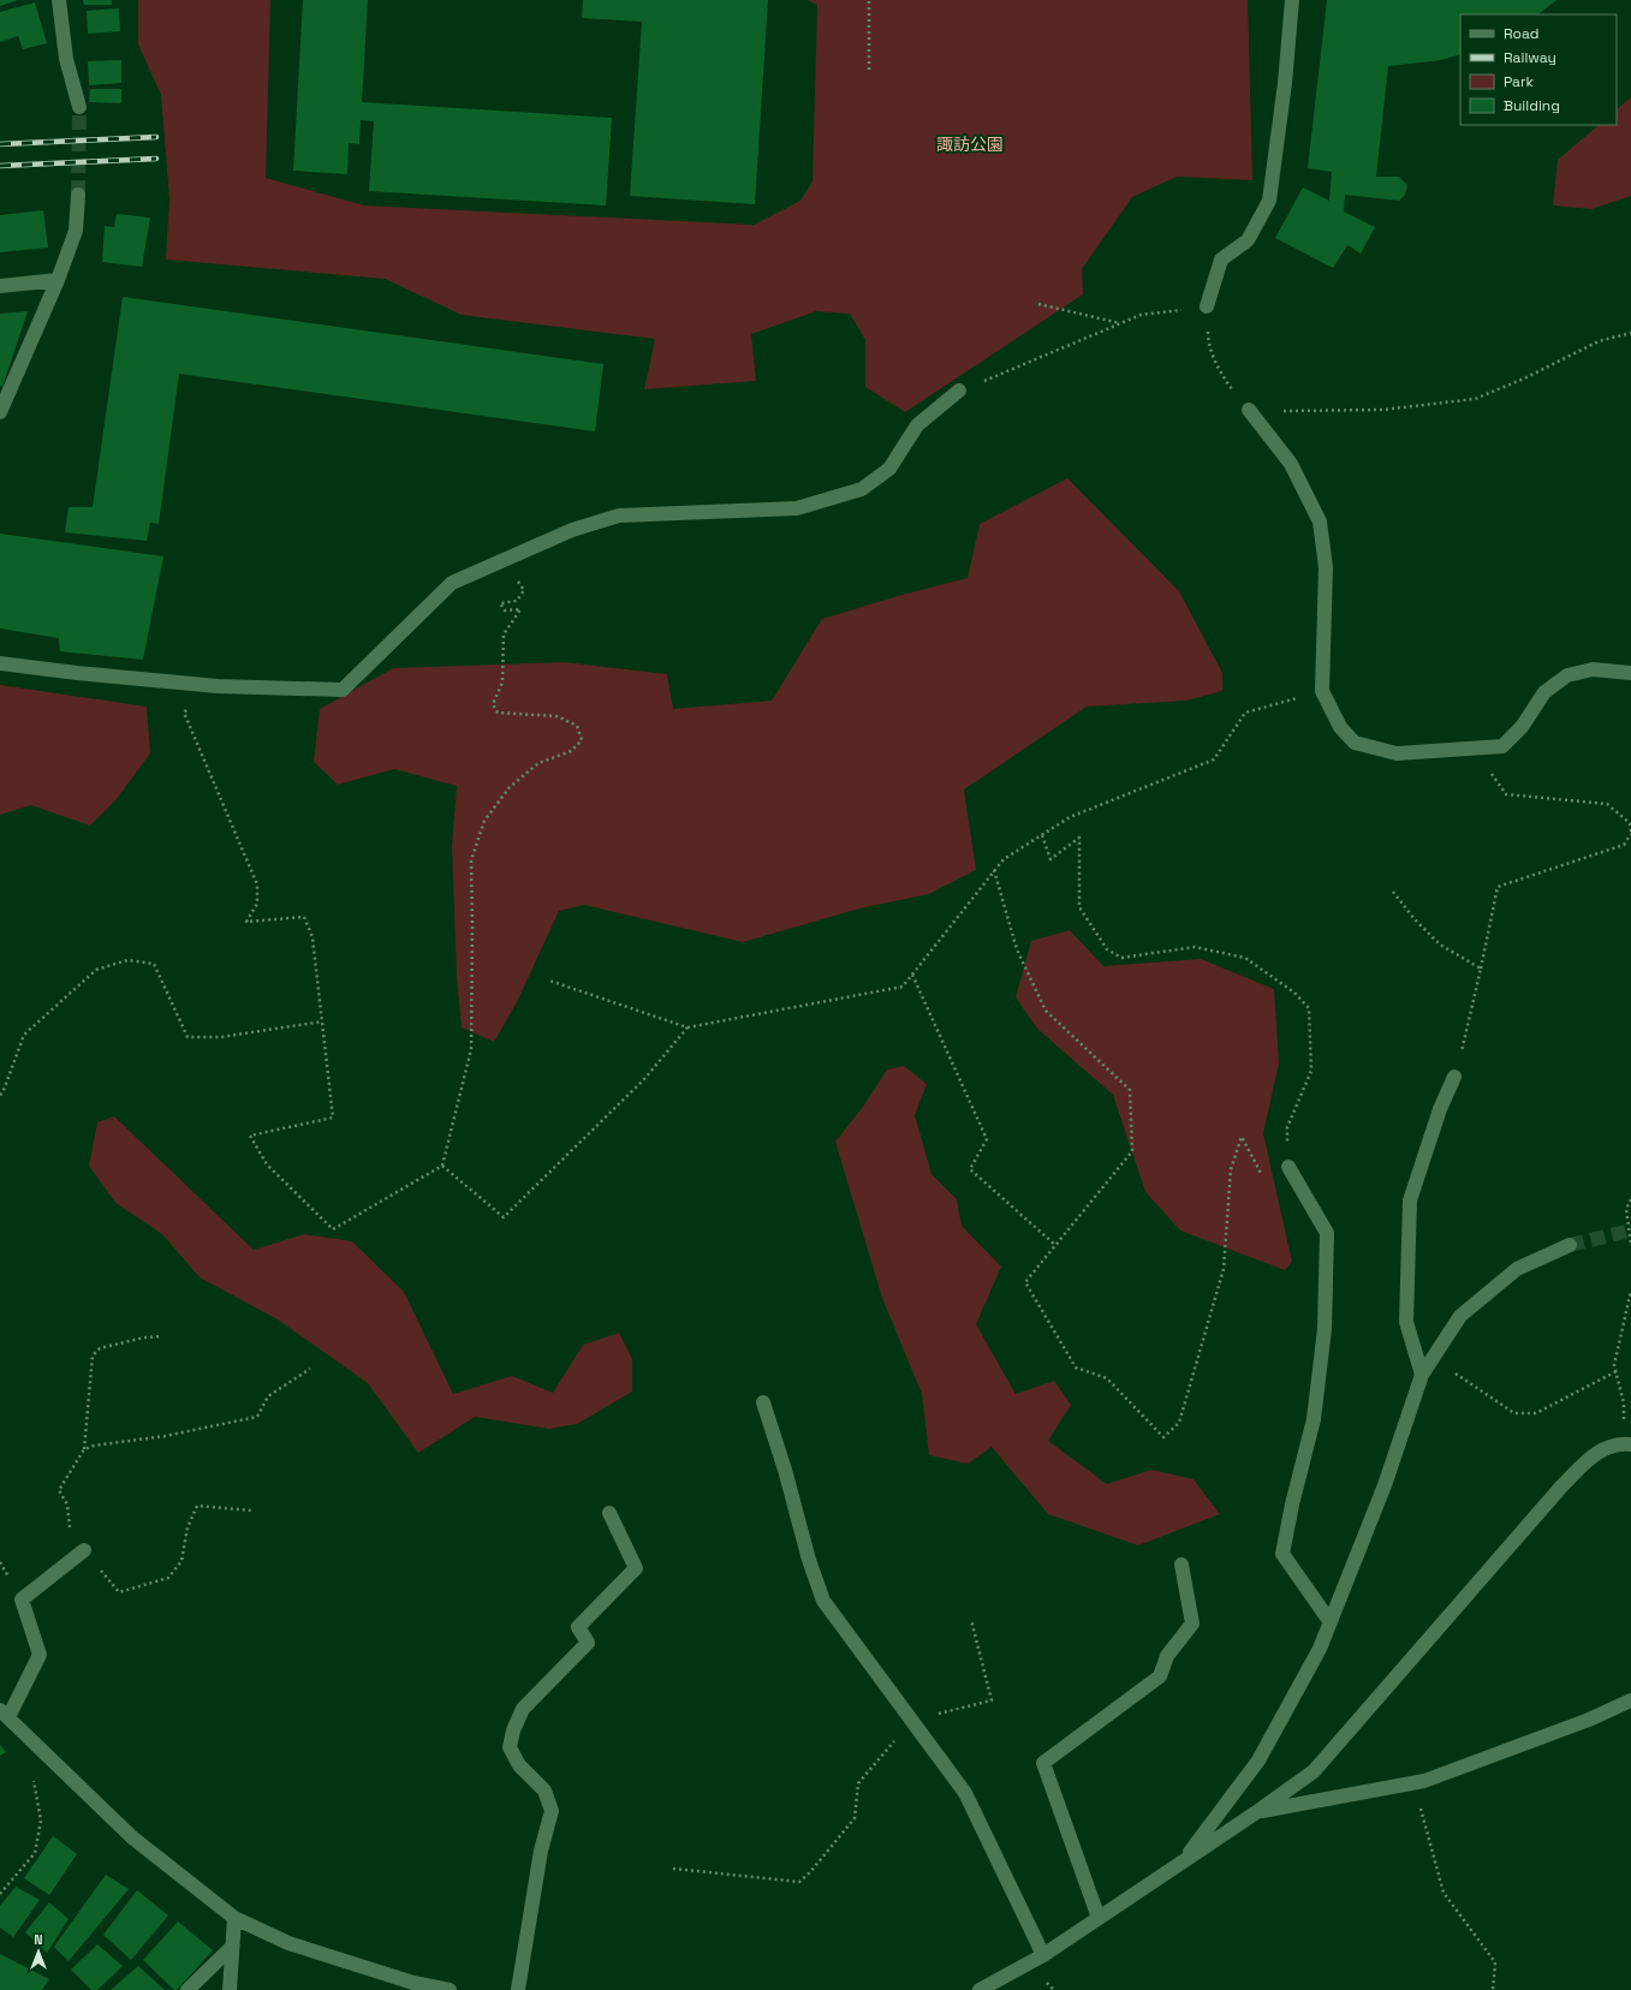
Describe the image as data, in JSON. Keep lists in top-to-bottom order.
{
  "parks": ["諏訪公園"],
  "legend": [
    "Road",
    "Railway",
    "Park",
    "Building"
  ],
  "north": "top"
}
